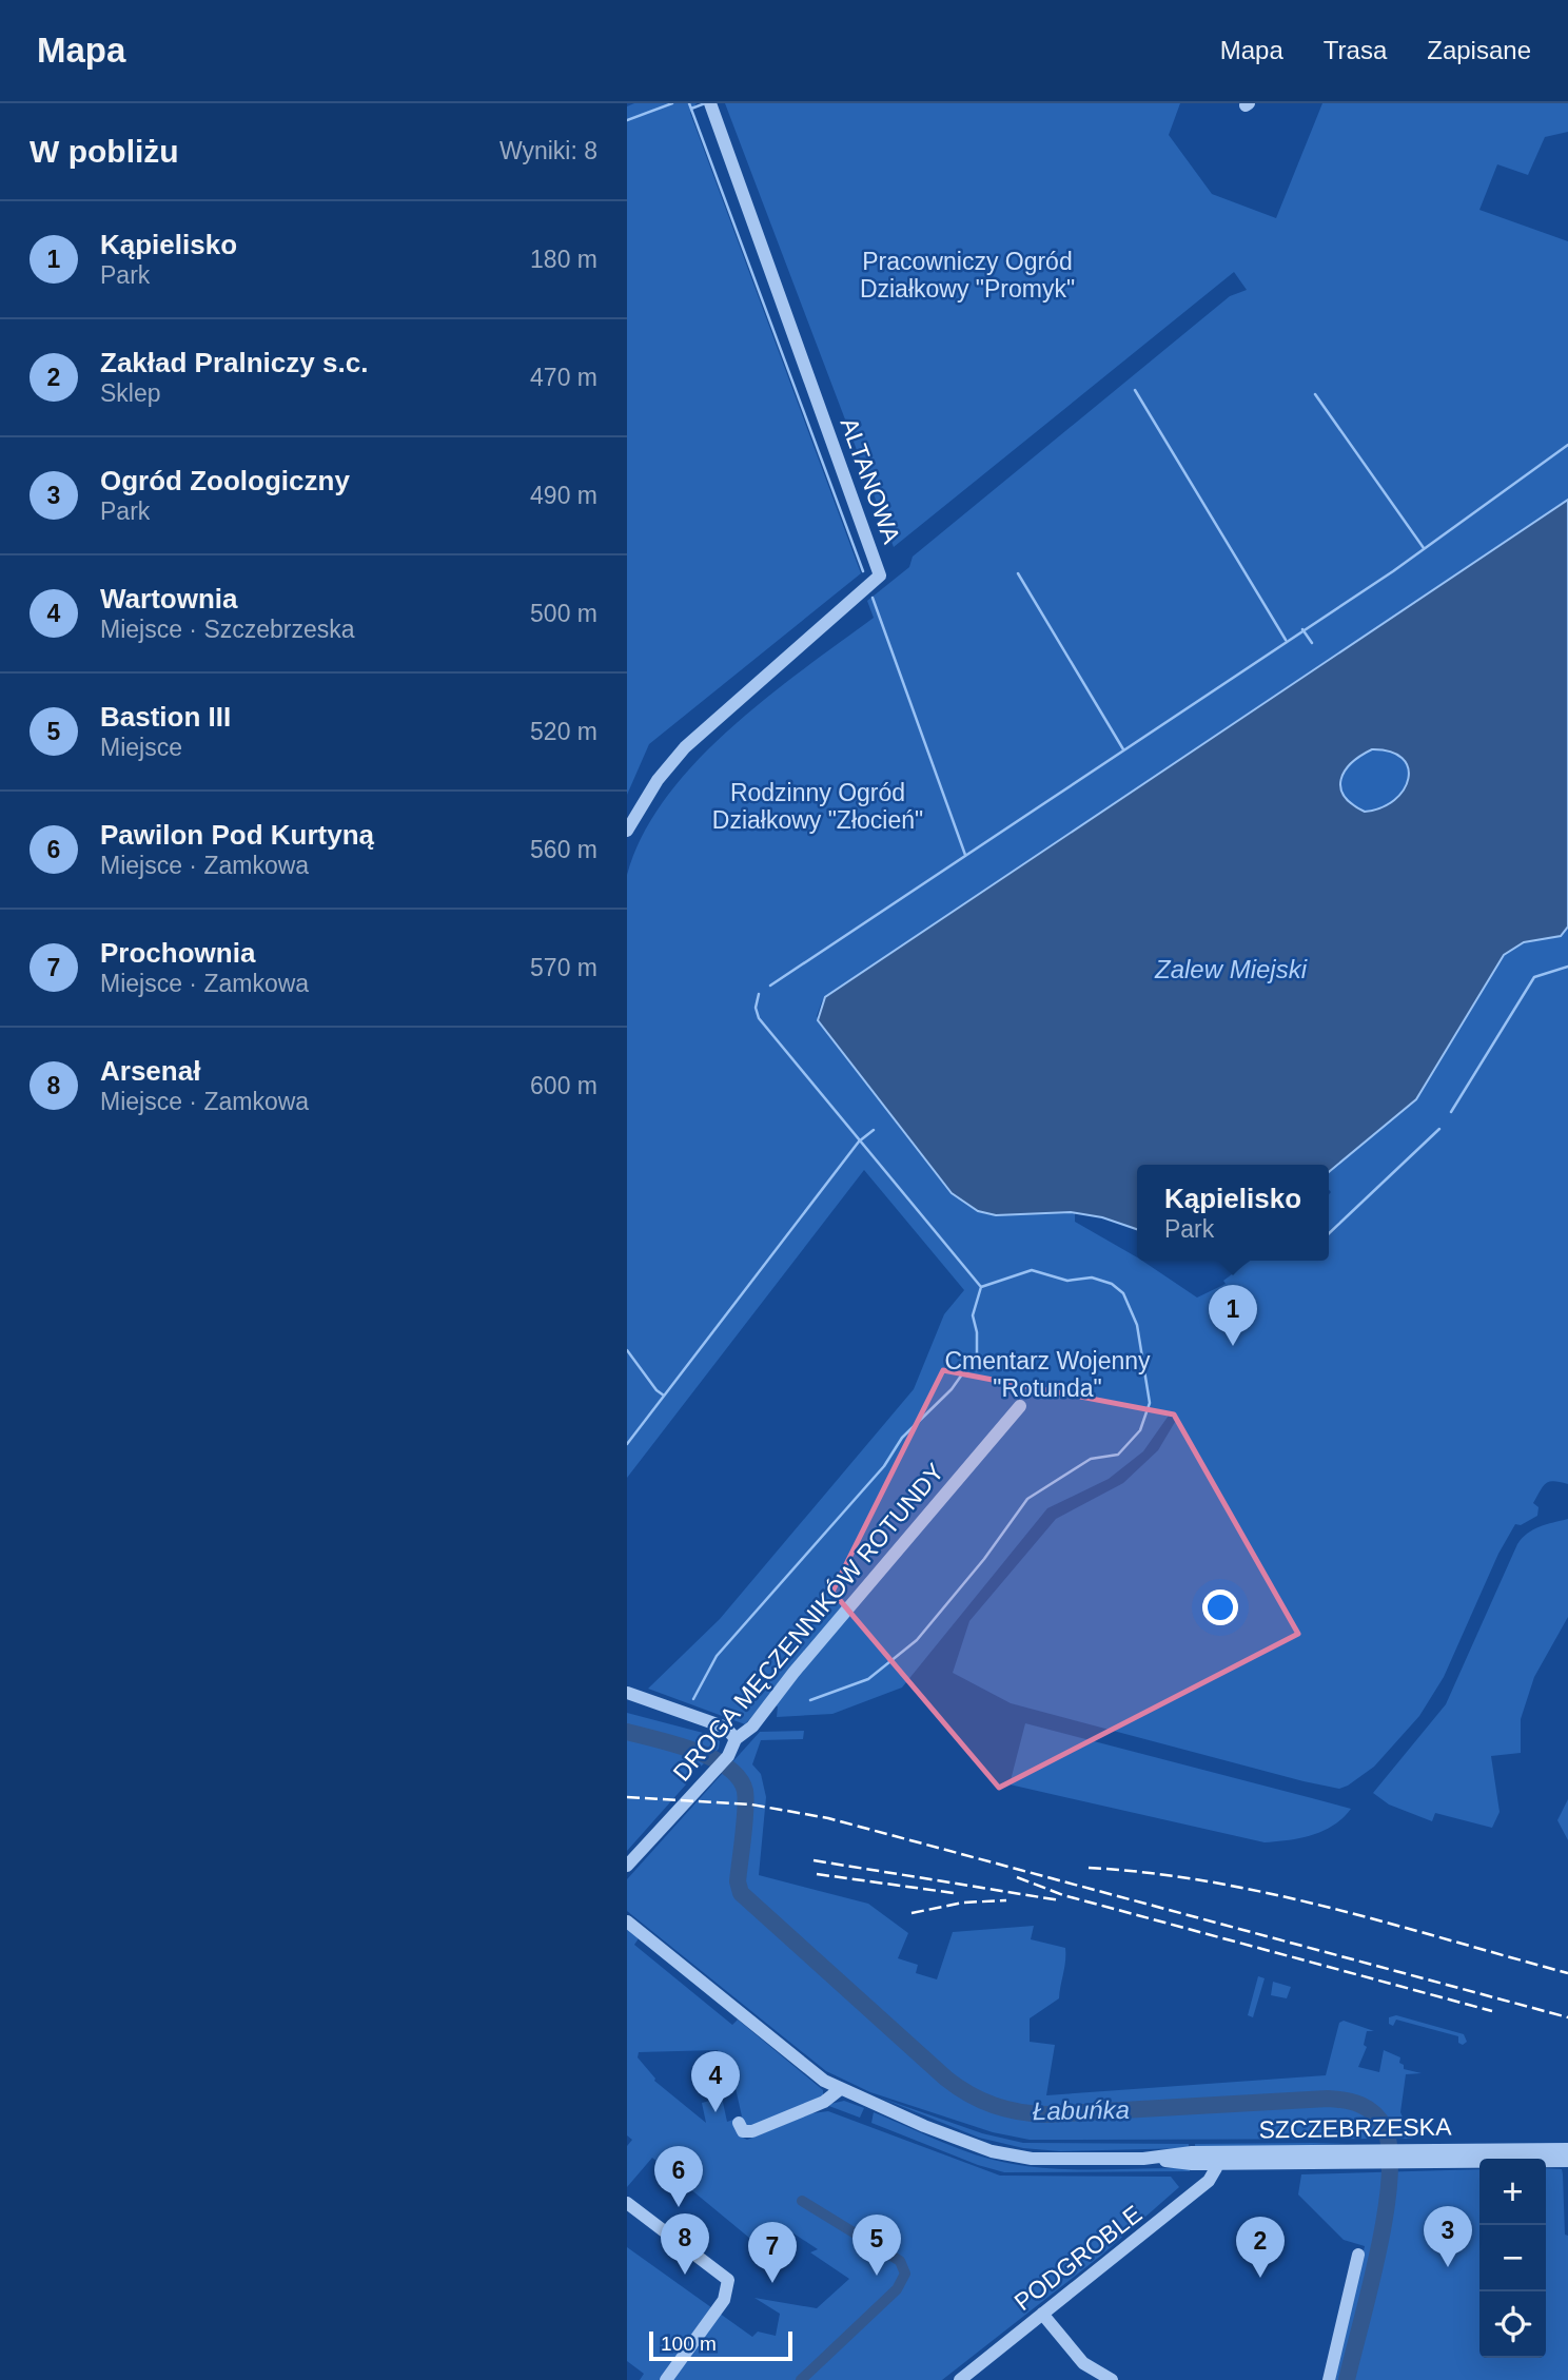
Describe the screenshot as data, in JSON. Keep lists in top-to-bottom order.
{
  "streets": {
    "street": [
      "ALTANOWA",
      "DROGA MĘCZENNIKÓW ROTUNDY",
      "SZCZEBRZESKA",
      "PODGROBLE"
    ]
  },
  "crossings": [
    ["SZCZEBRZESKA", "PODGROBLE"]
  ],
  "water": ["Zalew Miejski", "Łabuńka"],
  "parks": ["Pracowniczy Ogród Działkowy \"Promyk\"", "Rodzinny Ogród Działkowy \"Złocień\"", "Cmentarz Wojenny \"Rotunda\""],
  "scale_bar": "100 m",
  "page": {
    "header": "Mapa",
    "nav": ["Mapa", "Trasa", "Zapisane"],
    "heading": ["W pobliżu", "Wyniki: 8"],
    "list": [
      {
        "mark": "1",
        "name": "Kąpielisko",
        "note": "Park",
        "value": "180 m"
      },
      {
        "mark": "2",
        "name": "Zakład Pralniczy s.c.",
        "note": "Sklep",
        "value": "470 m"
      },
      {
        "mark": "3",
        "name": "Ogród Zoologiczny",
        "note": "Park",
        "value": "490 m"
      },
      {
        "mark": "4",
        "name": "Wartownia",
        "note": "Miejsce · Szczebrzeska",
        "value": "500 m"
      },
      {
        "mark": "5",
        "name": "Bastion III",
        "note": "Miejsce",
        "value": "520 m"
      },
      {
        "mark": "6",
        "name": "Pawilon Pod Kurtyną",
        "note": "Miejsce · Zamkowa",
        "value": "560 m"
      },
      {
        "mark": "7",
        "name": "Prochownia",
        "note": "Miejsce · Zamkowa",
        "value": "570 m"
      },
      {
        "mark": "8",
        "name": "Arsenał",
        "note": "Miejsce · Zamkowa",
        "value": "600 m"
      }
    ],
    "popup": ["Kąpielisko", "Park"],
    "pins": [
      "1",
      "4",
      "6",
      "3",
      "8",
      "5",
      "2",
      "7"
    ],
    "map_buttons": ["+", "−"],
    "scale": "100 m"
  }
}
